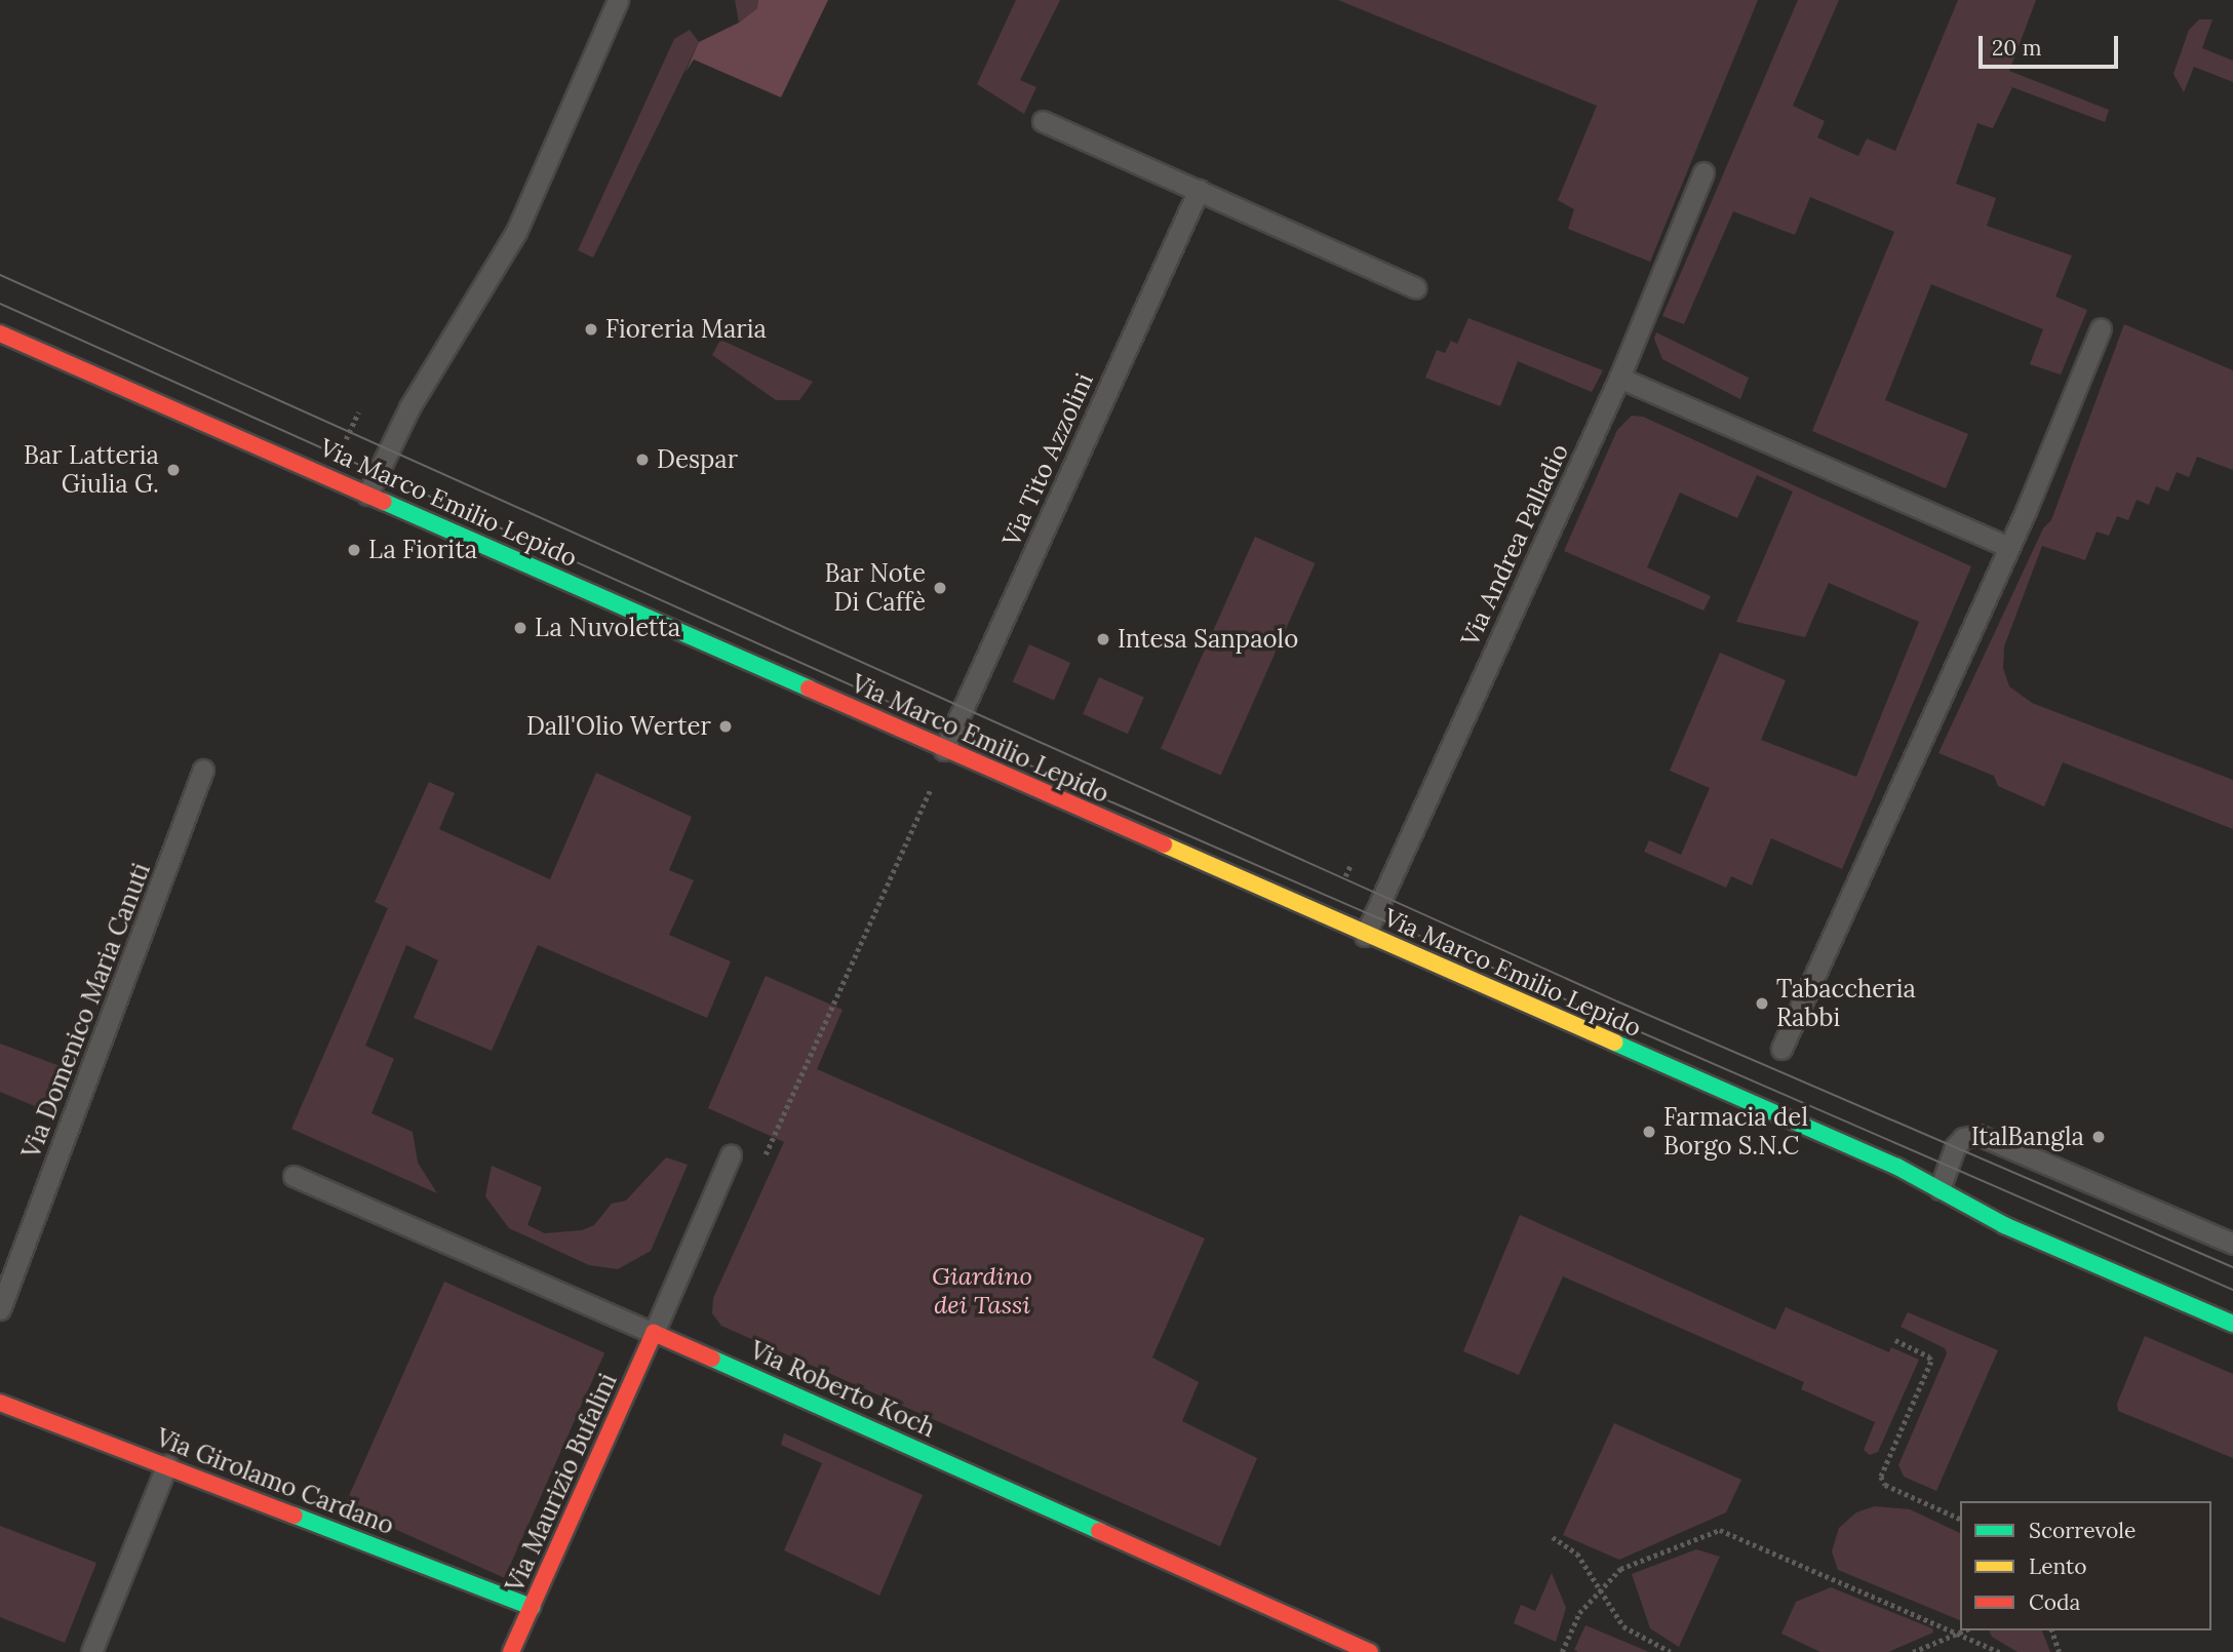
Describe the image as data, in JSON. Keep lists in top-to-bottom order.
{
  "streets": {
    "main road": [
      "Via Marco Emilio Lepido",
      "Via Roberto Koch",
      "Via Girolamo Cardano",
      "Via Maurizio Bufalini"
    ],
    "lane": ["Via Tito Azzolini", "Via Andrea Palladio", "Via Domenico Maria Canuti"]
  },
  "crossings": [
    ["Via Tito Azzolini", "Via Marco Emilio Lepido"],
    ["Via Marco Emilio Lepido", "Via Andrea Palladio"],
    ["Via Roberto Koch", "Via Maurizio Bufalini"],
    ["Via Girolamo Cardano", "Via Maurizio Bufalini"]
  ],
  "parks": ["Giardino dei Tassi"],
  "places": [
    "Fioreria Maria",
    "Despar",
    "Bar Latteria Giulia G.",
    "La Fiorita",
    "Bar Note Di Caffè",
    "La Nuvoletta",
    "Intesa Sanpaolo",
    "Dall'Olio Werter",
    "Tabaccheria Rabbi",
    "Farmacia del Borgo S.N.C",
    "ItalBangla"
  ],
  "legend": ["Scorrevole", "Lento", "Coda"],
  "scale_bar": "20 m"
}
